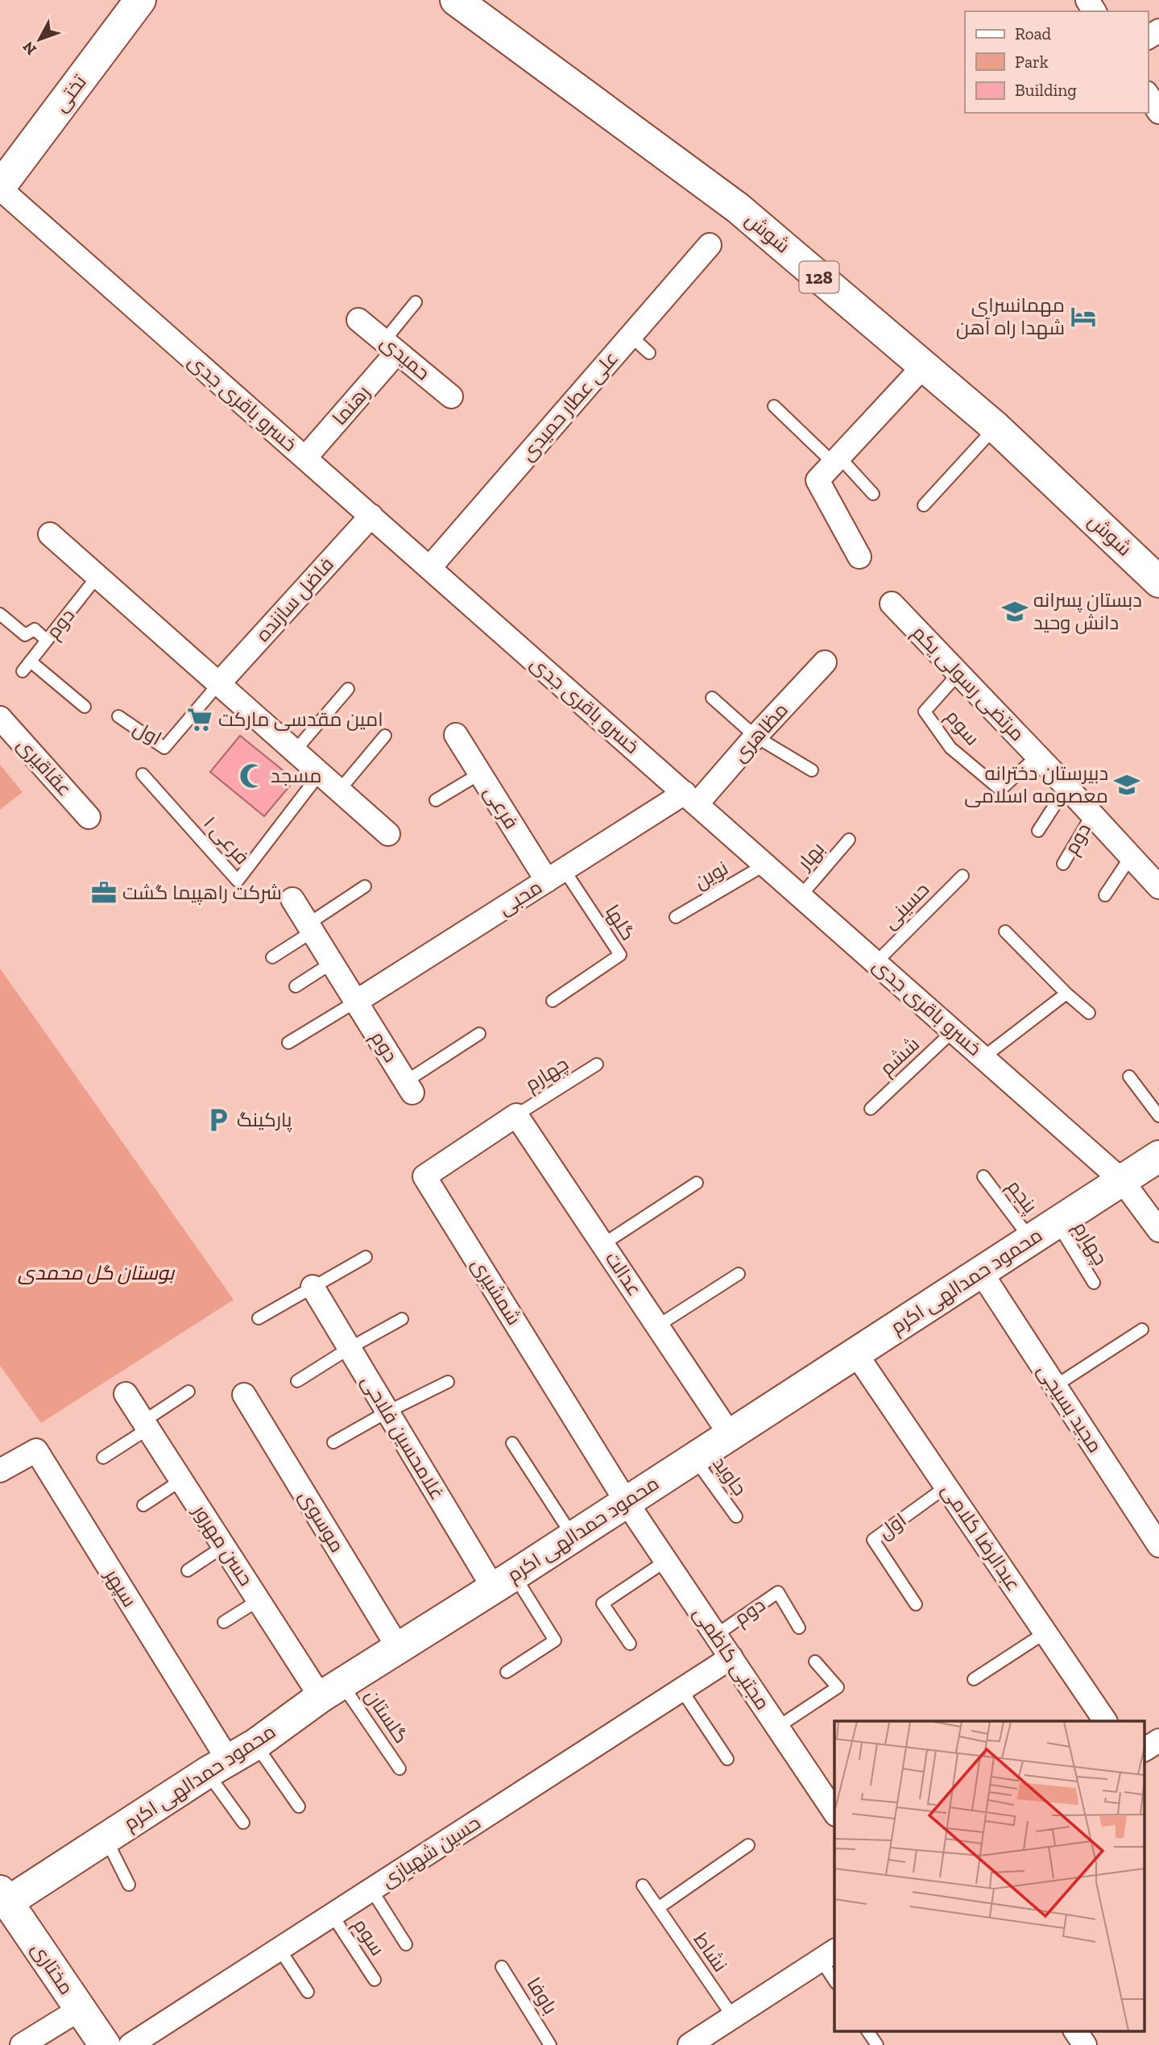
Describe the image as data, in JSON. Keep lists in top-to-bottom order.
{
  "streets": {
    "street": [
      "تختی",
      "شوش",
      "128",
      "حمیدی",
      "خسرو باقری جدی",
      "رهنما",
      "علی عطار حمیدی",
      "فاضل سازنده",
      "دوم",
      "مرتضی رسولی یکم",
      "مظاهری",
      "عقاقیری",
      "فرعی",
      "محبی",
      "عدالت",
      "محمود حمدالهی اکرم",
      "شمشیری",
      "مجید بسیجی",
      "غلامحسین فلاحی",
      "موسوی",
      "عبدالرضا کلامی",
      "حسن مهرور",
      "سپهر",
      "مجتبی کاظمی",
      "حسین شهبازی",
      "مختاری"
    ],
    "lane": [
      "سوم",
      "اول",
      "فرعی ۱",
      "بهار",
      "نوین",
      "حسینی",
      "گلها",
      "ششم",
      "چهارم",
      "پنجم",
      "جاوید",
      "گلستان",
      "نشاط",
      "باوفا"
    ]
  },
  "crossings": [
    ["تختی", "خسرو باقری جدی"],
    ["حمیدی", "رهنما"],
    ["خسرو باقری جدی", "رهنما"],
    ["خسرو باقری جدی", "علی عطار حمیدی"],
    ["خسرو باقری جدی", "فاضل سازنده"],
    ["خسرو باقری جدی", "مظاهری"],
    ["خسرو باقری جدی", "بهار"],
    ["خسرو باقری جدی", "نوین"],
    ["خسرو باقری جدی", "محبی"],
    ["خسرو باقری جدی", "حسینی"],
    ["خسرو باقری جدی", "ششم"],
    ["خسرو باقری جدی", "محمود حمدالهی اکرم"],
    ["فاضل سازنده", "اول"],
    ["دوم", "مرتضی رسولی یکم"],
    ["دوم", "محبی"],
    ["دوم", "مجتبی کاظمی"],
    ["مرتضی رسولی یکم", "سوم"],
    ["سوم", "حسین شهبازی"],
    ["مظاهری", "محبی"],
    ["اول", "عبدالرضا کلامی"],
    ["فرعی", "محبی"],
    ["فرعی", "گلها"],
    ["محبی", "گلها"],
    ["چهارم", "عدالت"],
    ["چهارم", "محمود حمدالهی اکرم"],
    ["چهارم", "شمشیری"],
    ["پنجم", "محمود حمدالهی اکرم"],
    ["عدالت", "محمود حمدالهی اکرم"],
    ["عدالت", "شمشیری"],
    ["محمود حمدالهی اکرم", "شمشیری"],
    ["محمود حمدالهی اکرم", "مجید بسیجی"],
    ["محمود حمدالهی اکرم", "غلامحسین فلاحی"],
    ["محمود حمدالهی اکرم", "جاوید"],
    ["محمود حمدالهی اکرم", "موسوی"],
    ["محمود حمدالهی اکرم", "عبدالرضا کلامی"],
    ["محمود حمدالهی اکرم", "حسن مهرور"],
    ["محمود حمدالهی اکرم", "سپهر"],
    ["محمود حمدالهی اکرم", "مجتبی کاظمی"],
    ["محمود حمدالهی اکرم", "گلستان"],
    ["محمود حمدالهی اکرم", "مختاری"],
    ["شمشیری", "مجتبی کاظمی"],
    ["حسن مهرور", "گلستان"],
    ["مجتبی کاظمی", "حسین شهبازی"]
  ],
  "parks": ["بوستان گل محمدی"],
  "places": {
    "hotel": ["مهمانسرای شهدا راه آهن"],
    "school or university": ["دبستان پسرانه دانش وحید", "دبیرستان دخترانه معصومه اسلامی"],
    "supermarket": ["امین مقدسی مارکت"],
    "mosque": ["مسجد"],
    "office": ["شركت راهپيما گشت"],
    "parking": ["پارکینگ"]
  },
  "legend": ["Road", "Park", "Building"],
  "north": "bottom left"
}
